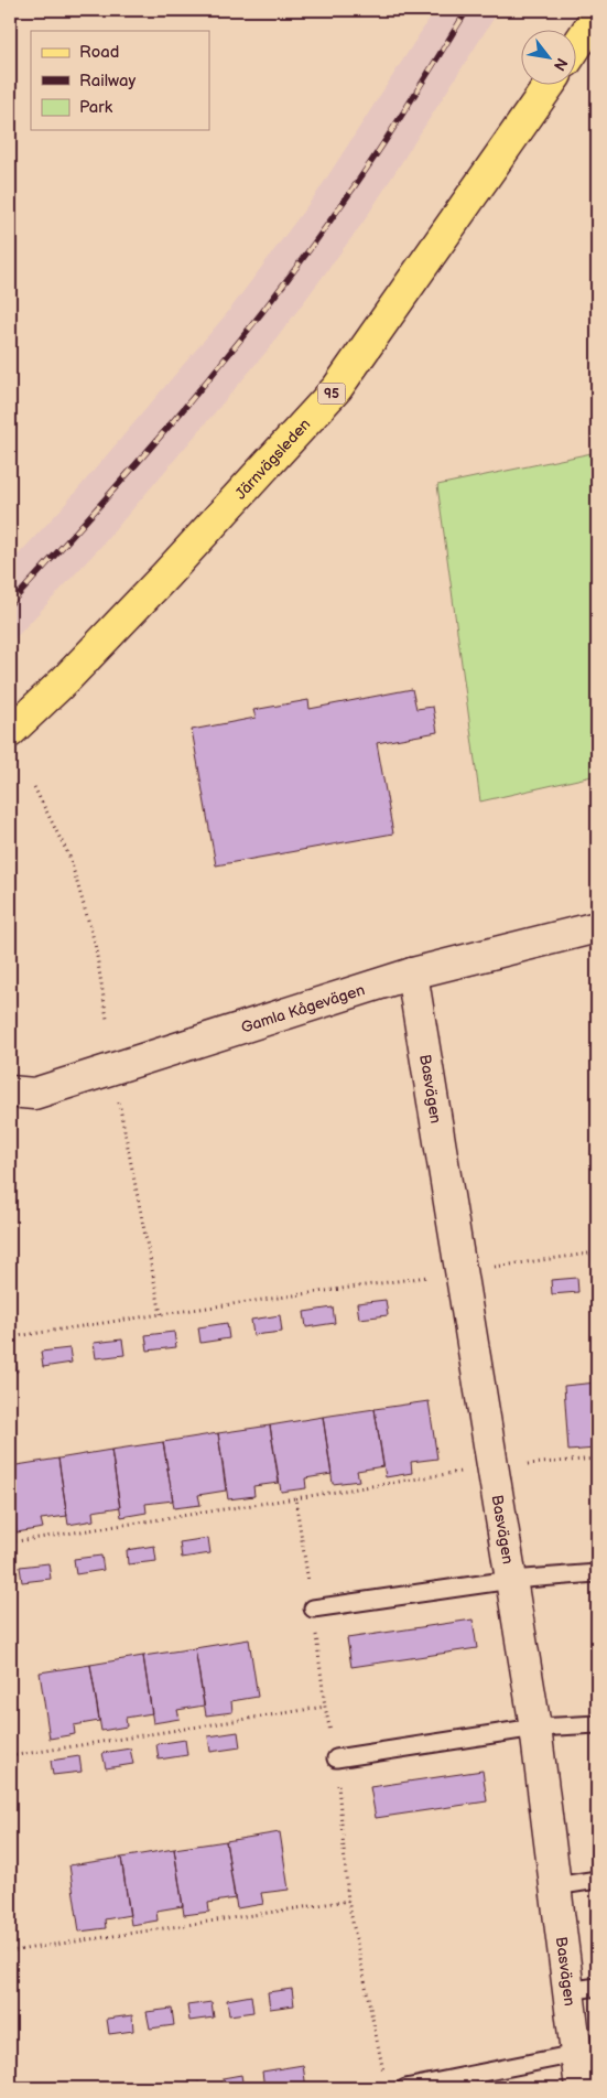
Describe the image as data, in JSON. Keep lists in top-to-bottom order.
{
  "streets": {
    "main road": ["95", "Järnvägsleden"],
    "street": ["Gamla Kågevägen", "Basvägen"]
  },
  "crossings": [
    ["Gamla Kågevägen", "Basvägen"]
  ],
  "legend": ["Road", "Railway", "Park"],
  "north": "bottom right"
}
